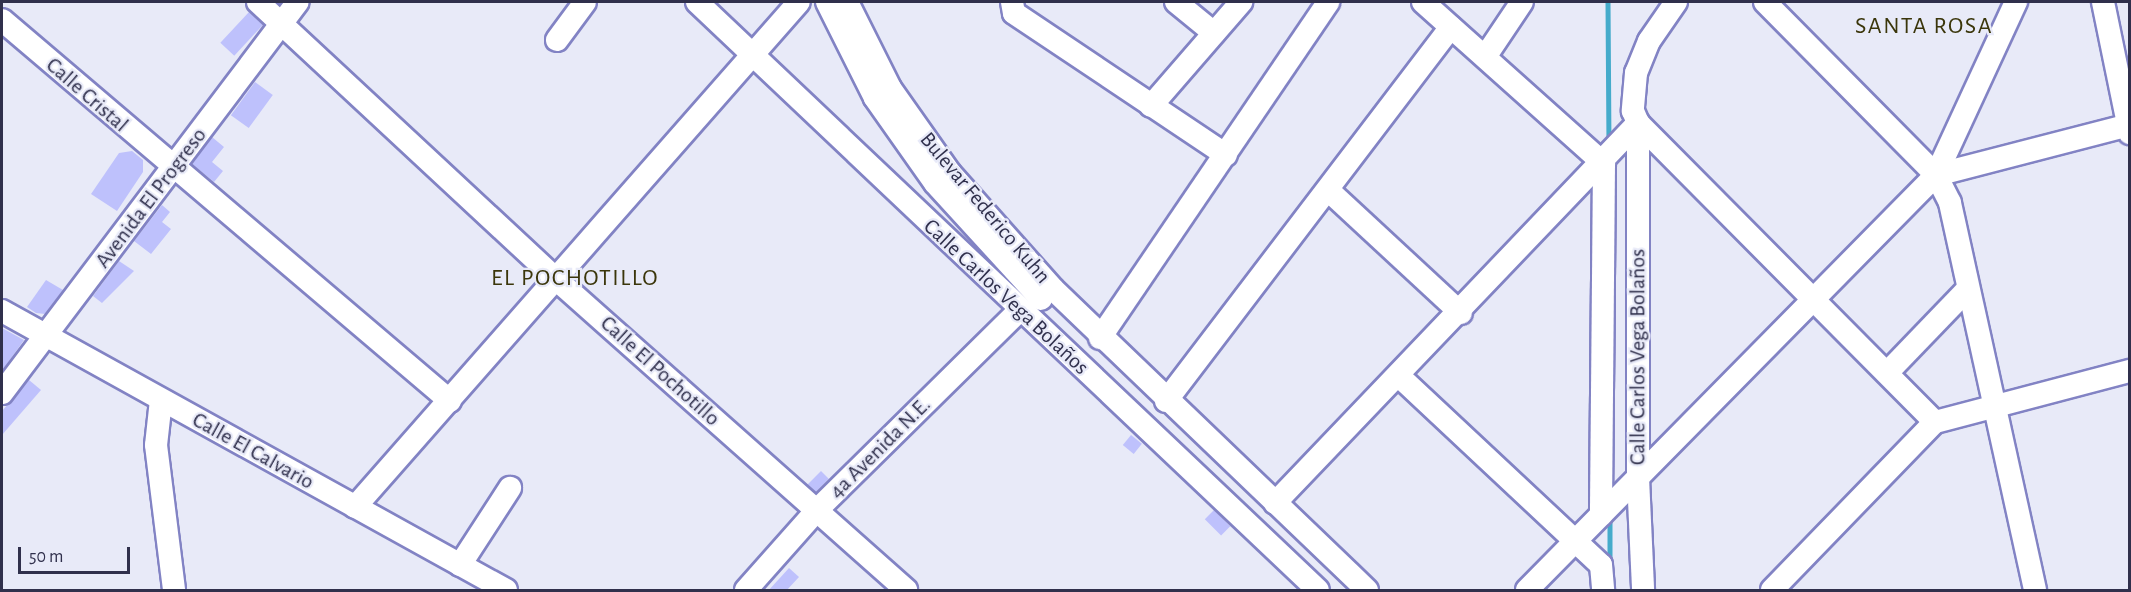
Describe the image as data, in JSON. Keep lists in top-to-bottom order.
{
  "streets": {
    "street": [
      "Calle Cristal",
      "Avenida El Progreso",
      "Bulevar Federico Kuhn",
      "Calle Carlos Vega Bolaños",
      "Calle El Pochotillo",
      "4a Avenida N.E.",
      "Calle El Calvario"
    ]
  },
  "crossings": [
    ["Calle Cristal", "Avenida El Progreso"],
    ["Avenida El Progreso", "Calle El Pochotillo"],
    ["Avenida El Progreso", "Calle El Calvario"],
    ["Bulevar Federico Kuhn", "Calle Carlos Vega Bolaños"],
    ["Bulevar Federico Kuhn", "4a Avenida N.E."],
    ["Calle Carlos Vega Bolaños", "4a Avenida N.E."],
    ["Calle El Pochotillo", "4a Avenida N.E."]
  ],
  "districts": ["SANTA ROSA", "EL POCHOTILLO"],
  "scale_bar": "50 m"
}
